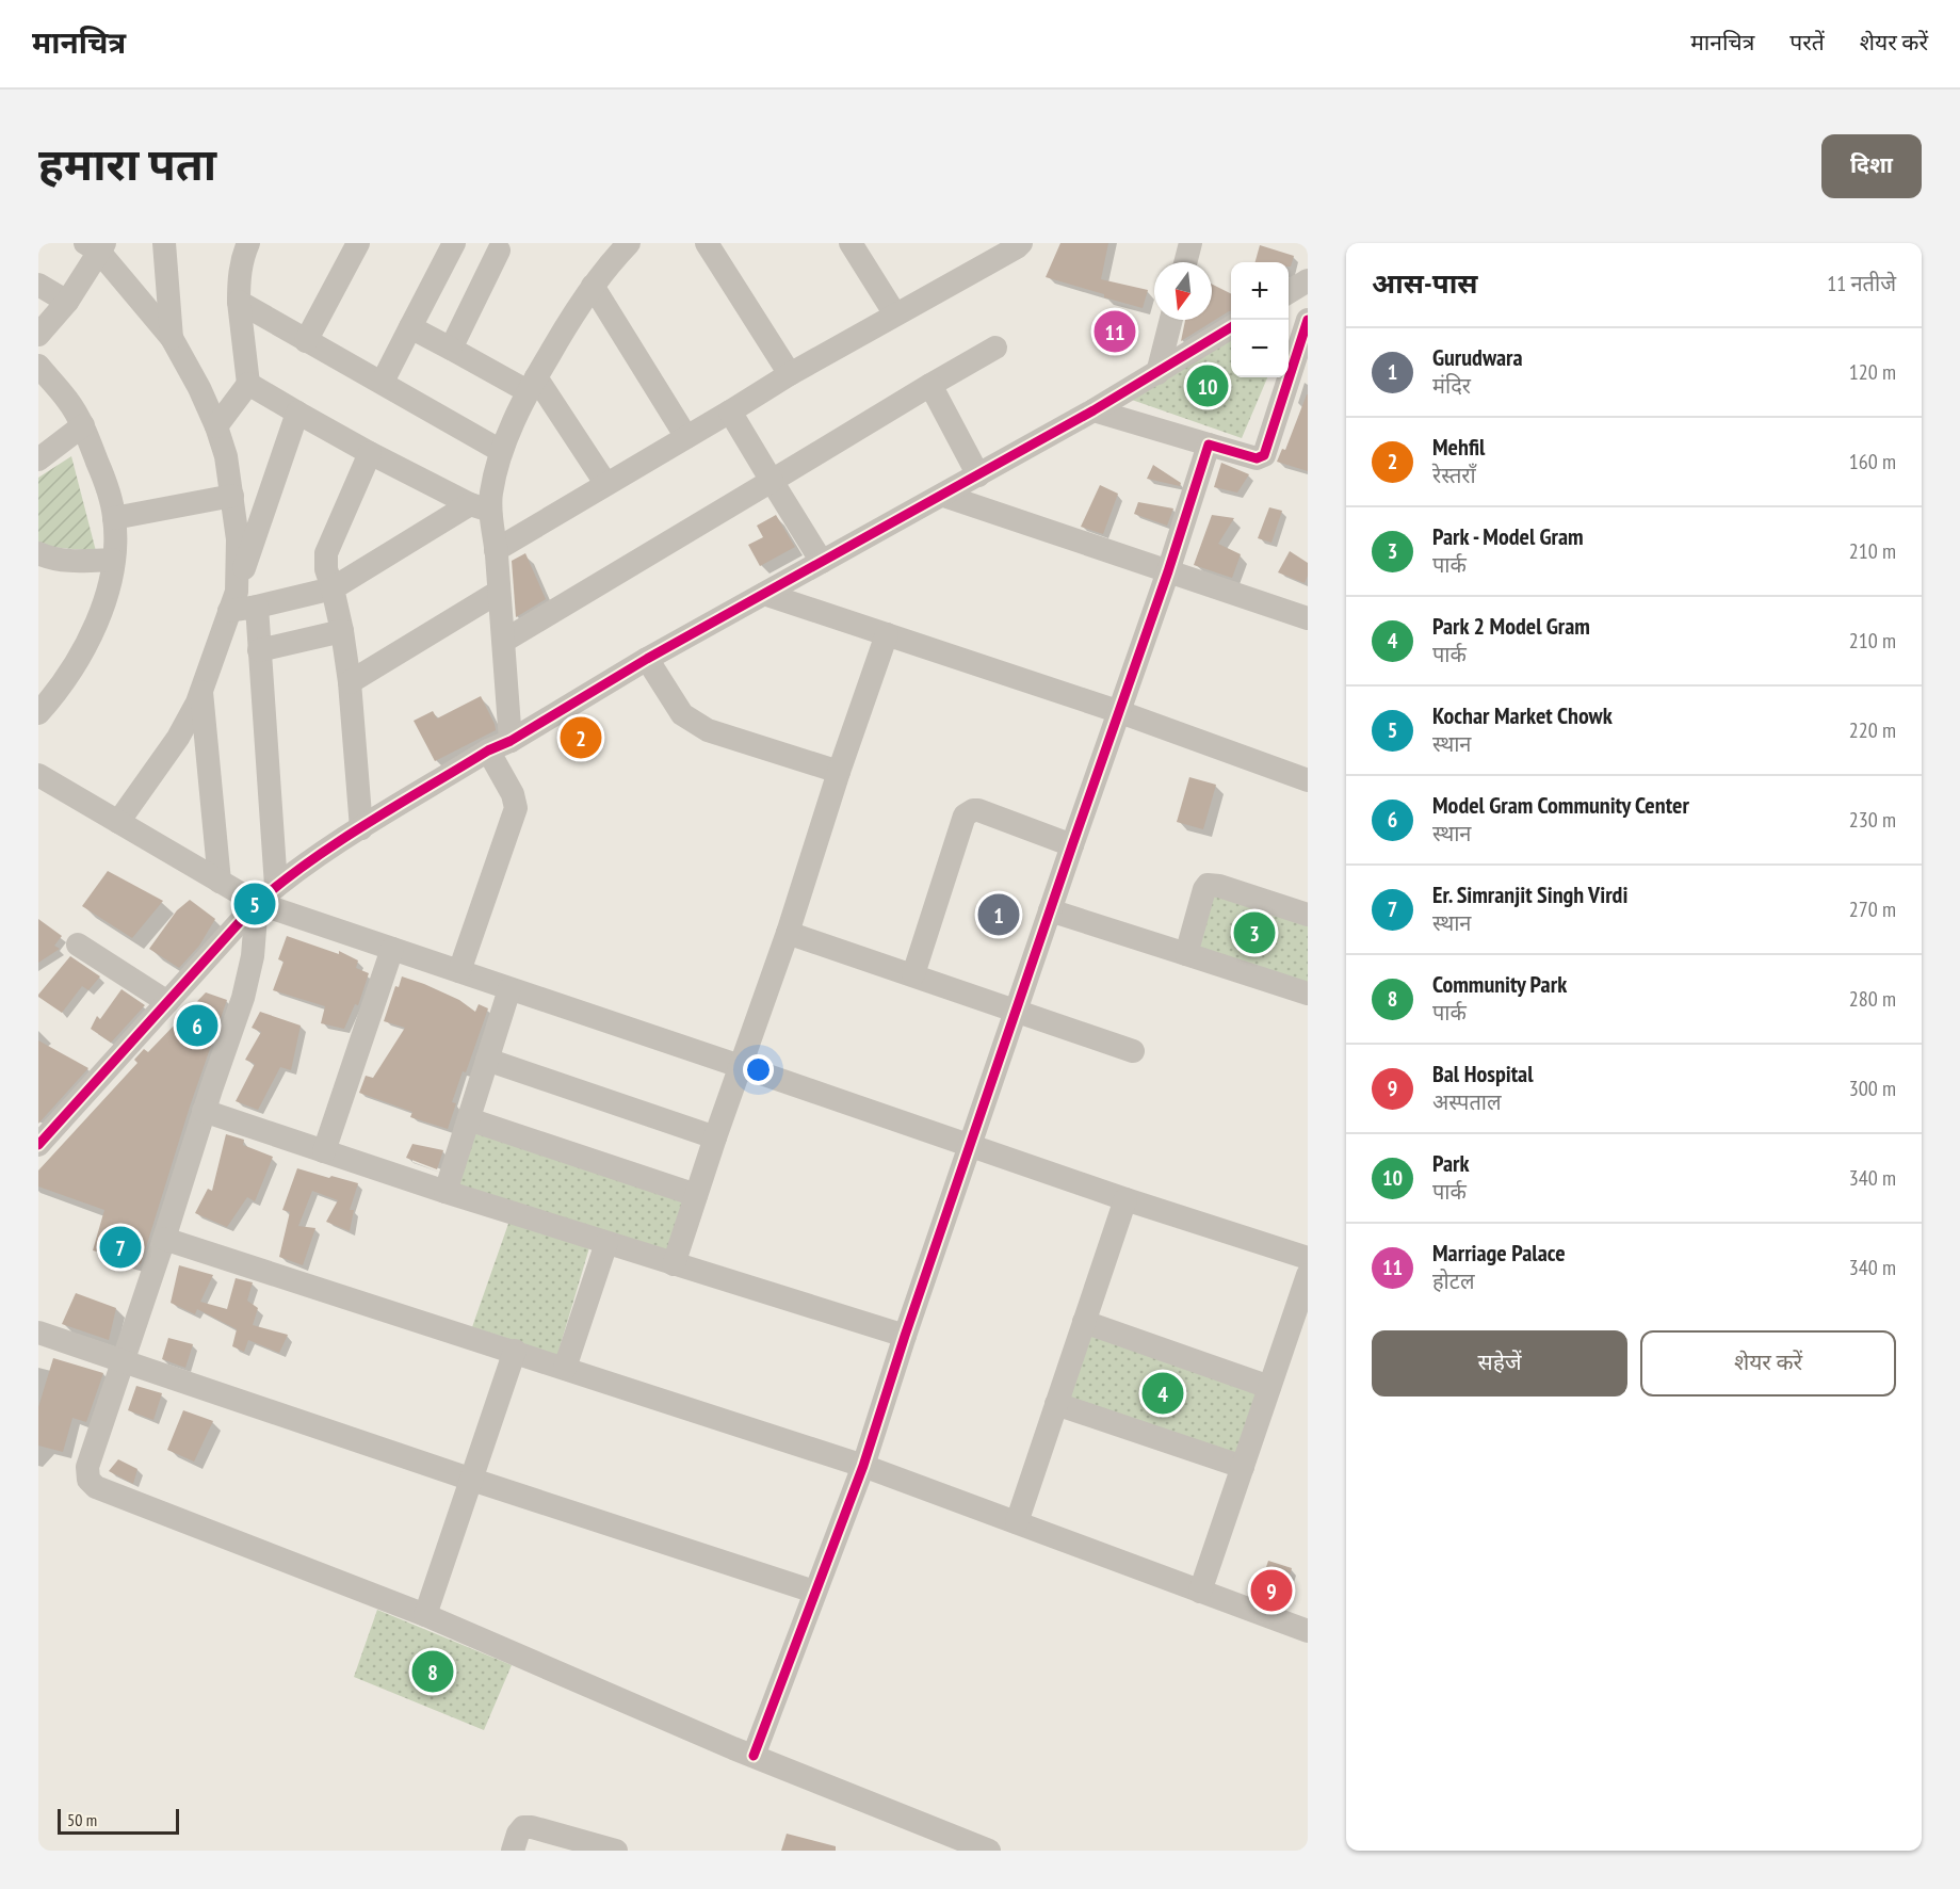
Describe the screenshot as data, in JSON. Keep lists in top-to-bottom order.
{
  "scale_bar": "50 m",
  "north": "bottom",
  "page": {
    "header": "मानचित्र",
    "nav": ["मानचित्र", "परतें", "शेयर करें"],
    "title": "हमारा पता",
    "buttons": [
      "दिशा",
      ["सहेजें", "शेयर करें"]
    ],
    "heading": ["आस-पास", "11 नतीजे"],
    "map_buttons": ["+", "−"],
    "pins": [
      "11",
      "10",
      "2",
      "5",
      "1",
      "3",
      "6",
      "7",
      "4",
      "9",
      "8"
    ],
    "list": [
      {
        "mark": "1",
        "name": "Gurudwara",
        "note": "मंदिर",
        "value": "120 m"
      },
      {
        "mark": "2",
        "name": "Mehfil",
        "note": "रेस्तराँ",
        "value": "160 m"
      },
      {
        "mark": "3",
        "name": "Park - Model Gram",
        "note": "पार्क",
        "value": "210 m"
      },
      {
        "mark": "4",
        "name": "Park 2 Model Gram",
        "note": "पार्क",
        "value": "210 m"
      },
      {
        "mark": "5",
        "name": "Kochar Market Chowk",
        "note": "स्थान",
        "value": "220 m"
      },
      {
        "mark": "6",
        "name": "Model Gram Community Center",
        "note": "स्थान",
        "value": "230 m"
      },
      {
        "mark": "7",
        "name": "Er. Simranjit Singh Virdi",
        "note": "स्थान",
        "value": "270 m"
      },
      {
        "mark": "8",
        "name": "Community Park",
        "note": "पार्क",
        "value": "280 m"
      },
      {
        "mark": "9",
        "name": "Bal Hospital",
        "note": "अस्पताल",
        "value": "300 m"
      },
      {
        "mark": "10",
        "name": "Park",
        "note": "पार्क",
        "value": "340 m"
      },
      {
        "mark": "11",
        "name": "Marriage Palace",
        "note": "होटल",
        "value": "340 m"
      }
    ],
    "scale": "50 m"
  }
}
